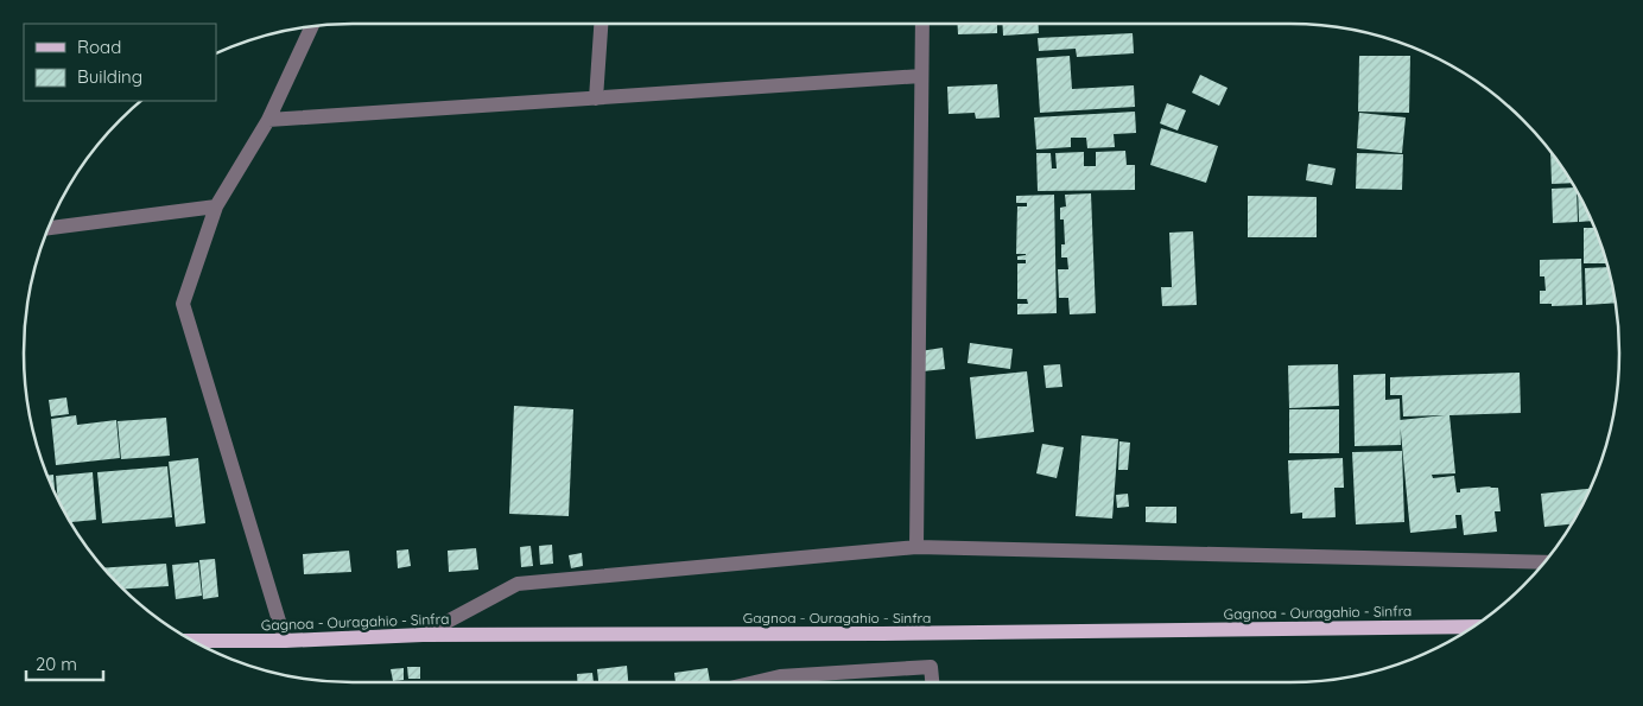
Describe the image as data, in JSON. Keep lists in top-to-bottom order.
{
  "streets": {
    "main road": ["Gagnoa - Ouragahio - Sinfra"]
  },
  "legend": ["Road", "Building"],
  "scale_bar": "20 m"
}
